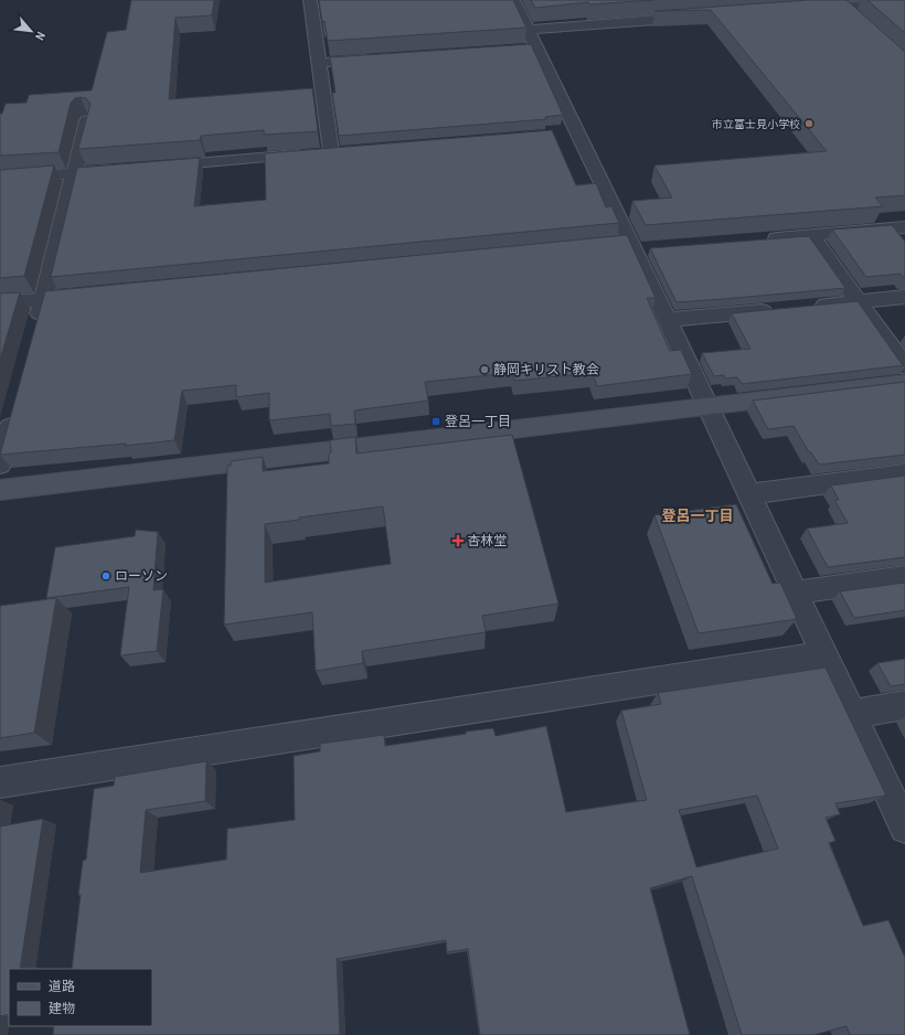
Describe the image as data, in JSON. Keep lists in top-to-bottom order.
{
  "districts": ["登呂一丁目"],
  "places": {
    "other": ["市立富士見小学校", "静岡キリスト教会", "ローソン"],
    "transit": ["登呂一丁目"],
    "health": ["杏林堂"]
  },
  "legend": ["道路", "建物"],
  "north": "bottom right"
}
